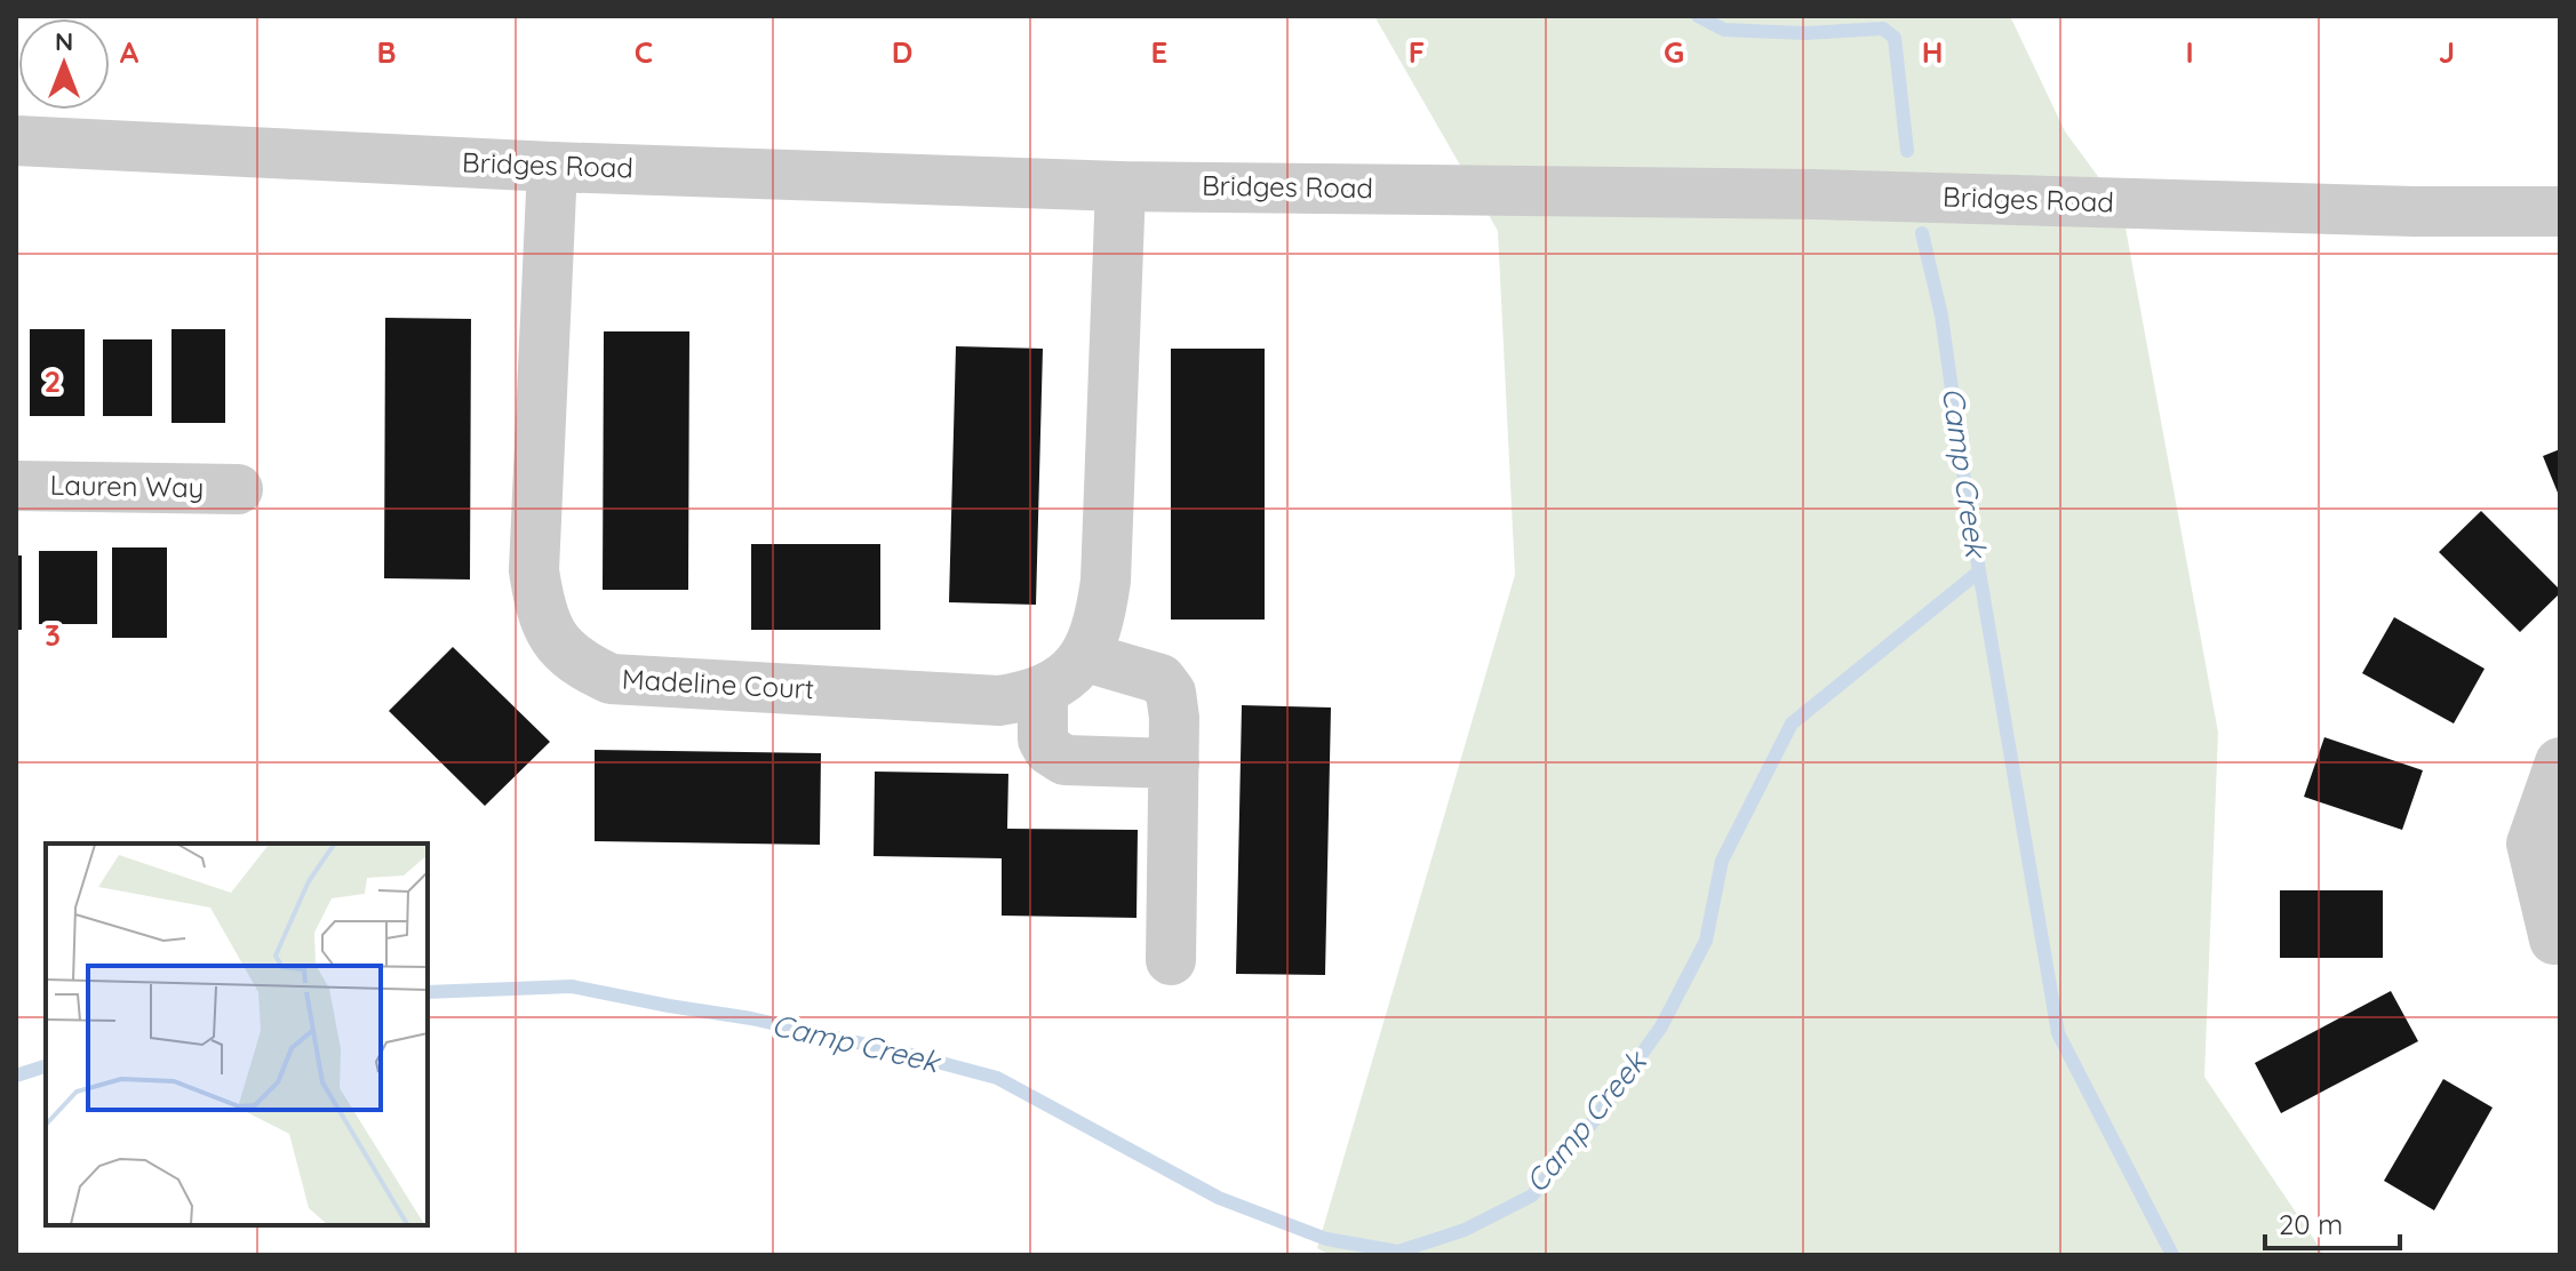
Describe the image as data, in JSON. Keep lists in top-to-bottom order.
{
  "streets": {
    "street": ["Bridges Road", "Lauren Way", "Madeline Court"]
  },
  "crossings": [
    ["Bridges Road", "Madeline Court"]
  ],
  "water": ["Camp Creek"],
  "scale_bar": "20 m",
  "north": "top",
  "grid": {
    "columns": [
      "A",
      "B",
      "C",
      "D",
      "E",
      "F",
      "G",
      "H",
      "I",
      "J"
    ],
    "rows": ["2", "3"]
  }
}
